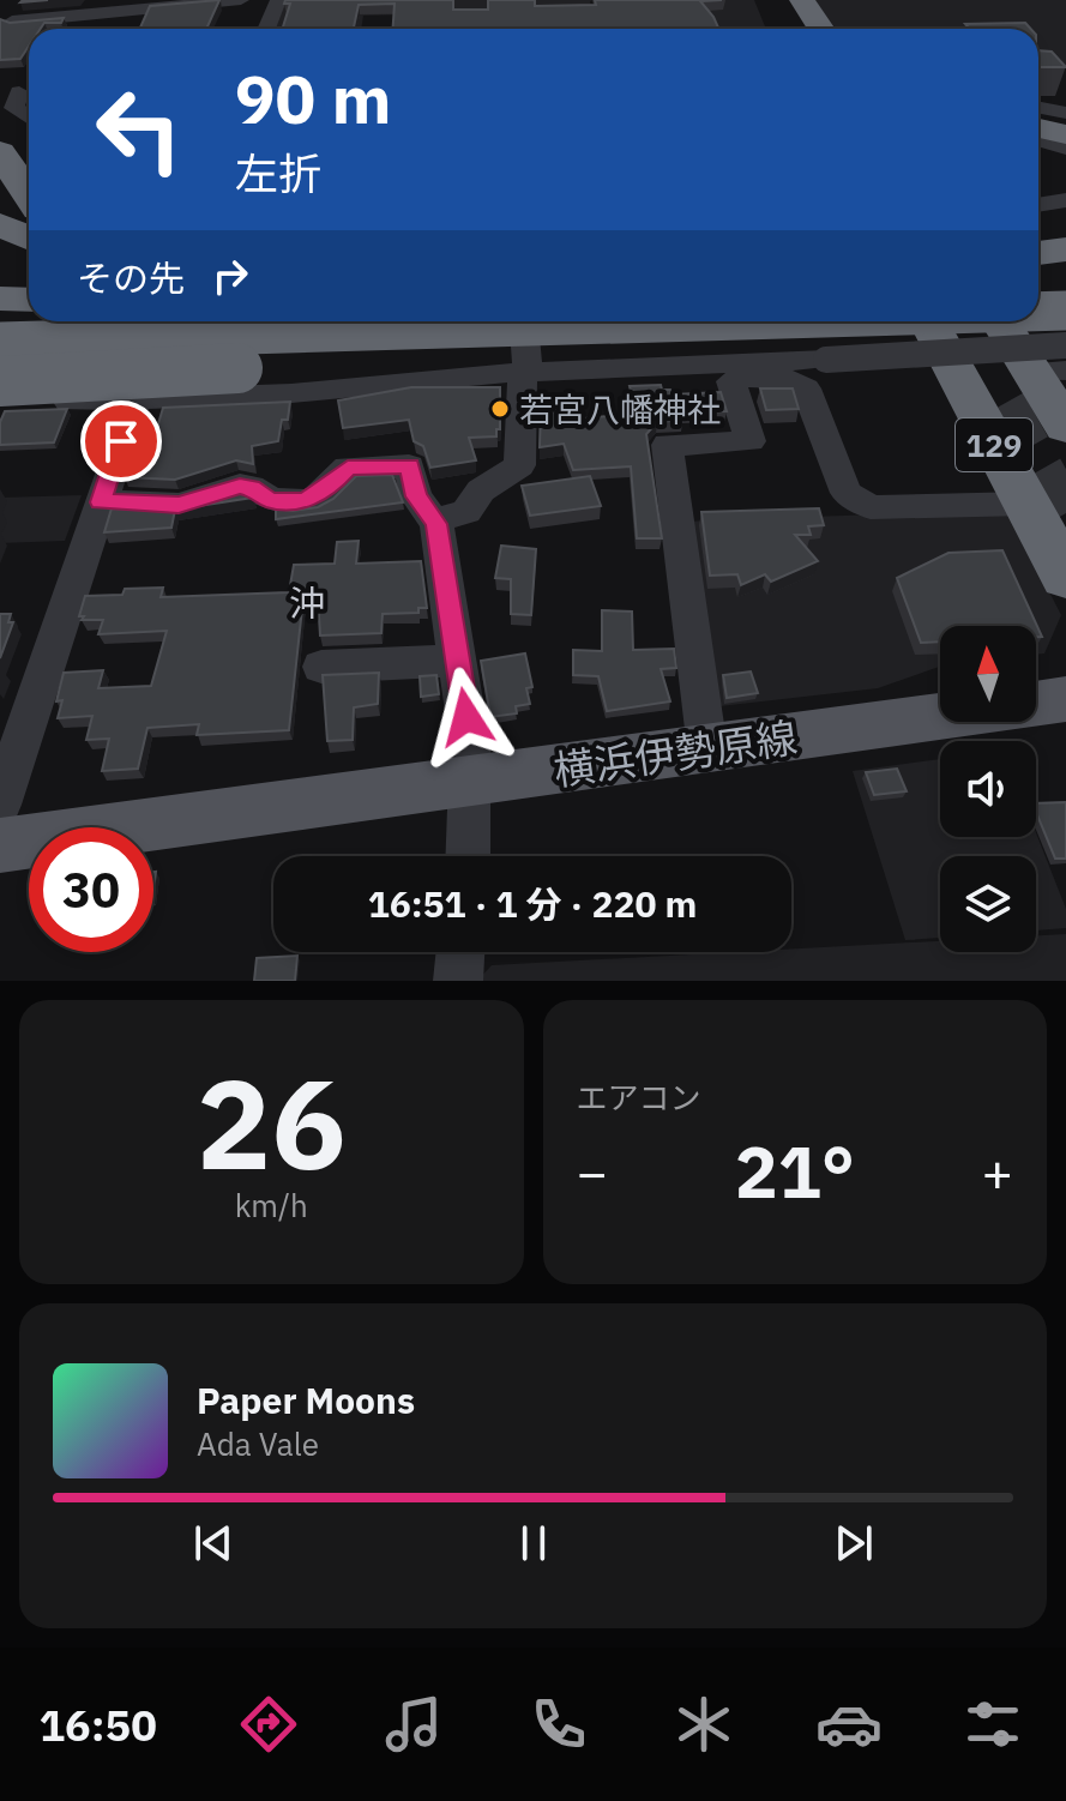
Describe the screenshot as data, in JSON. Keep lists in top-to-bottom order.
{
  "streets": {
    "highway": ["129"],
    "main road": ["横浜伊勢原線"]
  },
  "districts": ["沖"],
  "places": ["若宮八幡神社"],
  "north": "top",
  "page": {
    "turn": ["90 m", "左折"],
    "then": "その先",
    "limit": "30",
    "trip": "16:51 · 1 分 · 220 m",
    "tile": [
      ["26", "km/h"],
      "エアコン"
    ],
    "heat": ["−", "21°", "+"],
    "song": ["Paper Moons", "Ada Vale"],
    "tabs": "16:50"
  }
}
